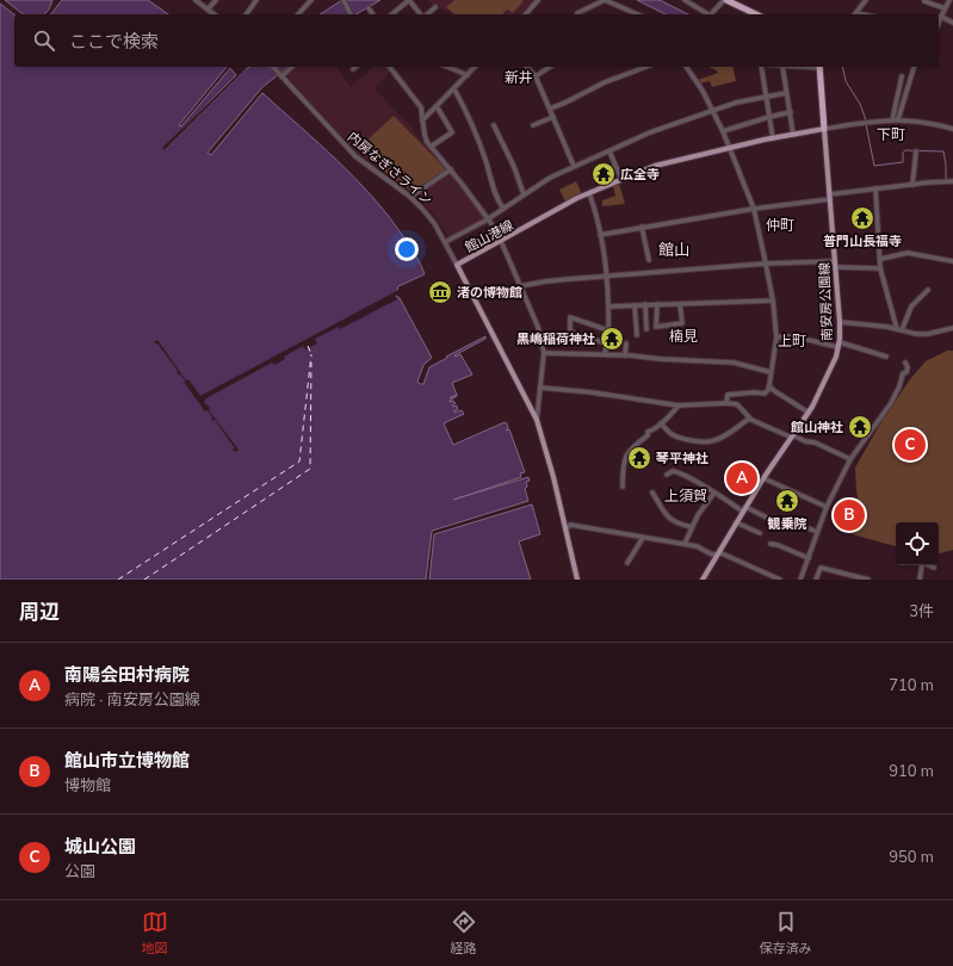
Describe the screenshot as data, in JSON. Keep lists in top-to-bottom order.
{
  "streets": {
    "main road": ["館山港線", "南安房公園線"],
    "street": ["内房なぎさライン"]
  },
  "crossings": [
    ["内房なぎさライン", "館山港線"],
    ["館山港線", "南安房公園線"]
  ],
  "districts": [
    "新井",
    "下町",
    "仲町",
    "館山",
    "楠見",
    "上町",
    "上須賀"
  ],
  "places": {
    "temple": [
      "広全寺",
      "普門山長福寺",
      "黒嶋稲荷神社",
      "館山神社",
      "琴平神社",
      "観乗院"
    ],
    "museum": ["渚の博物館"]
  },
  "page": {
    "search": "ここで検索",
    "pins": ["C", "A", "B"],
    "heading": ["周辺", "3件"],
    "list": [
      {
        "mark": "A",
        "name": "南陽会田村病院",
        "note": "病院 · 南安房公園線",
        "value": "710 m"
      },
      {
        "mark": "B",
        "name": "館山市立博物館",
        "note": "博物館",
        "value": "910 m"
      },
      {
        "mark": "C",
        "name": "城山公園",
        "note": "公園",
        "value": "950 m"
      }
    ],
    "nav": ["地図", "経路", "保存済み"]
  }
}
